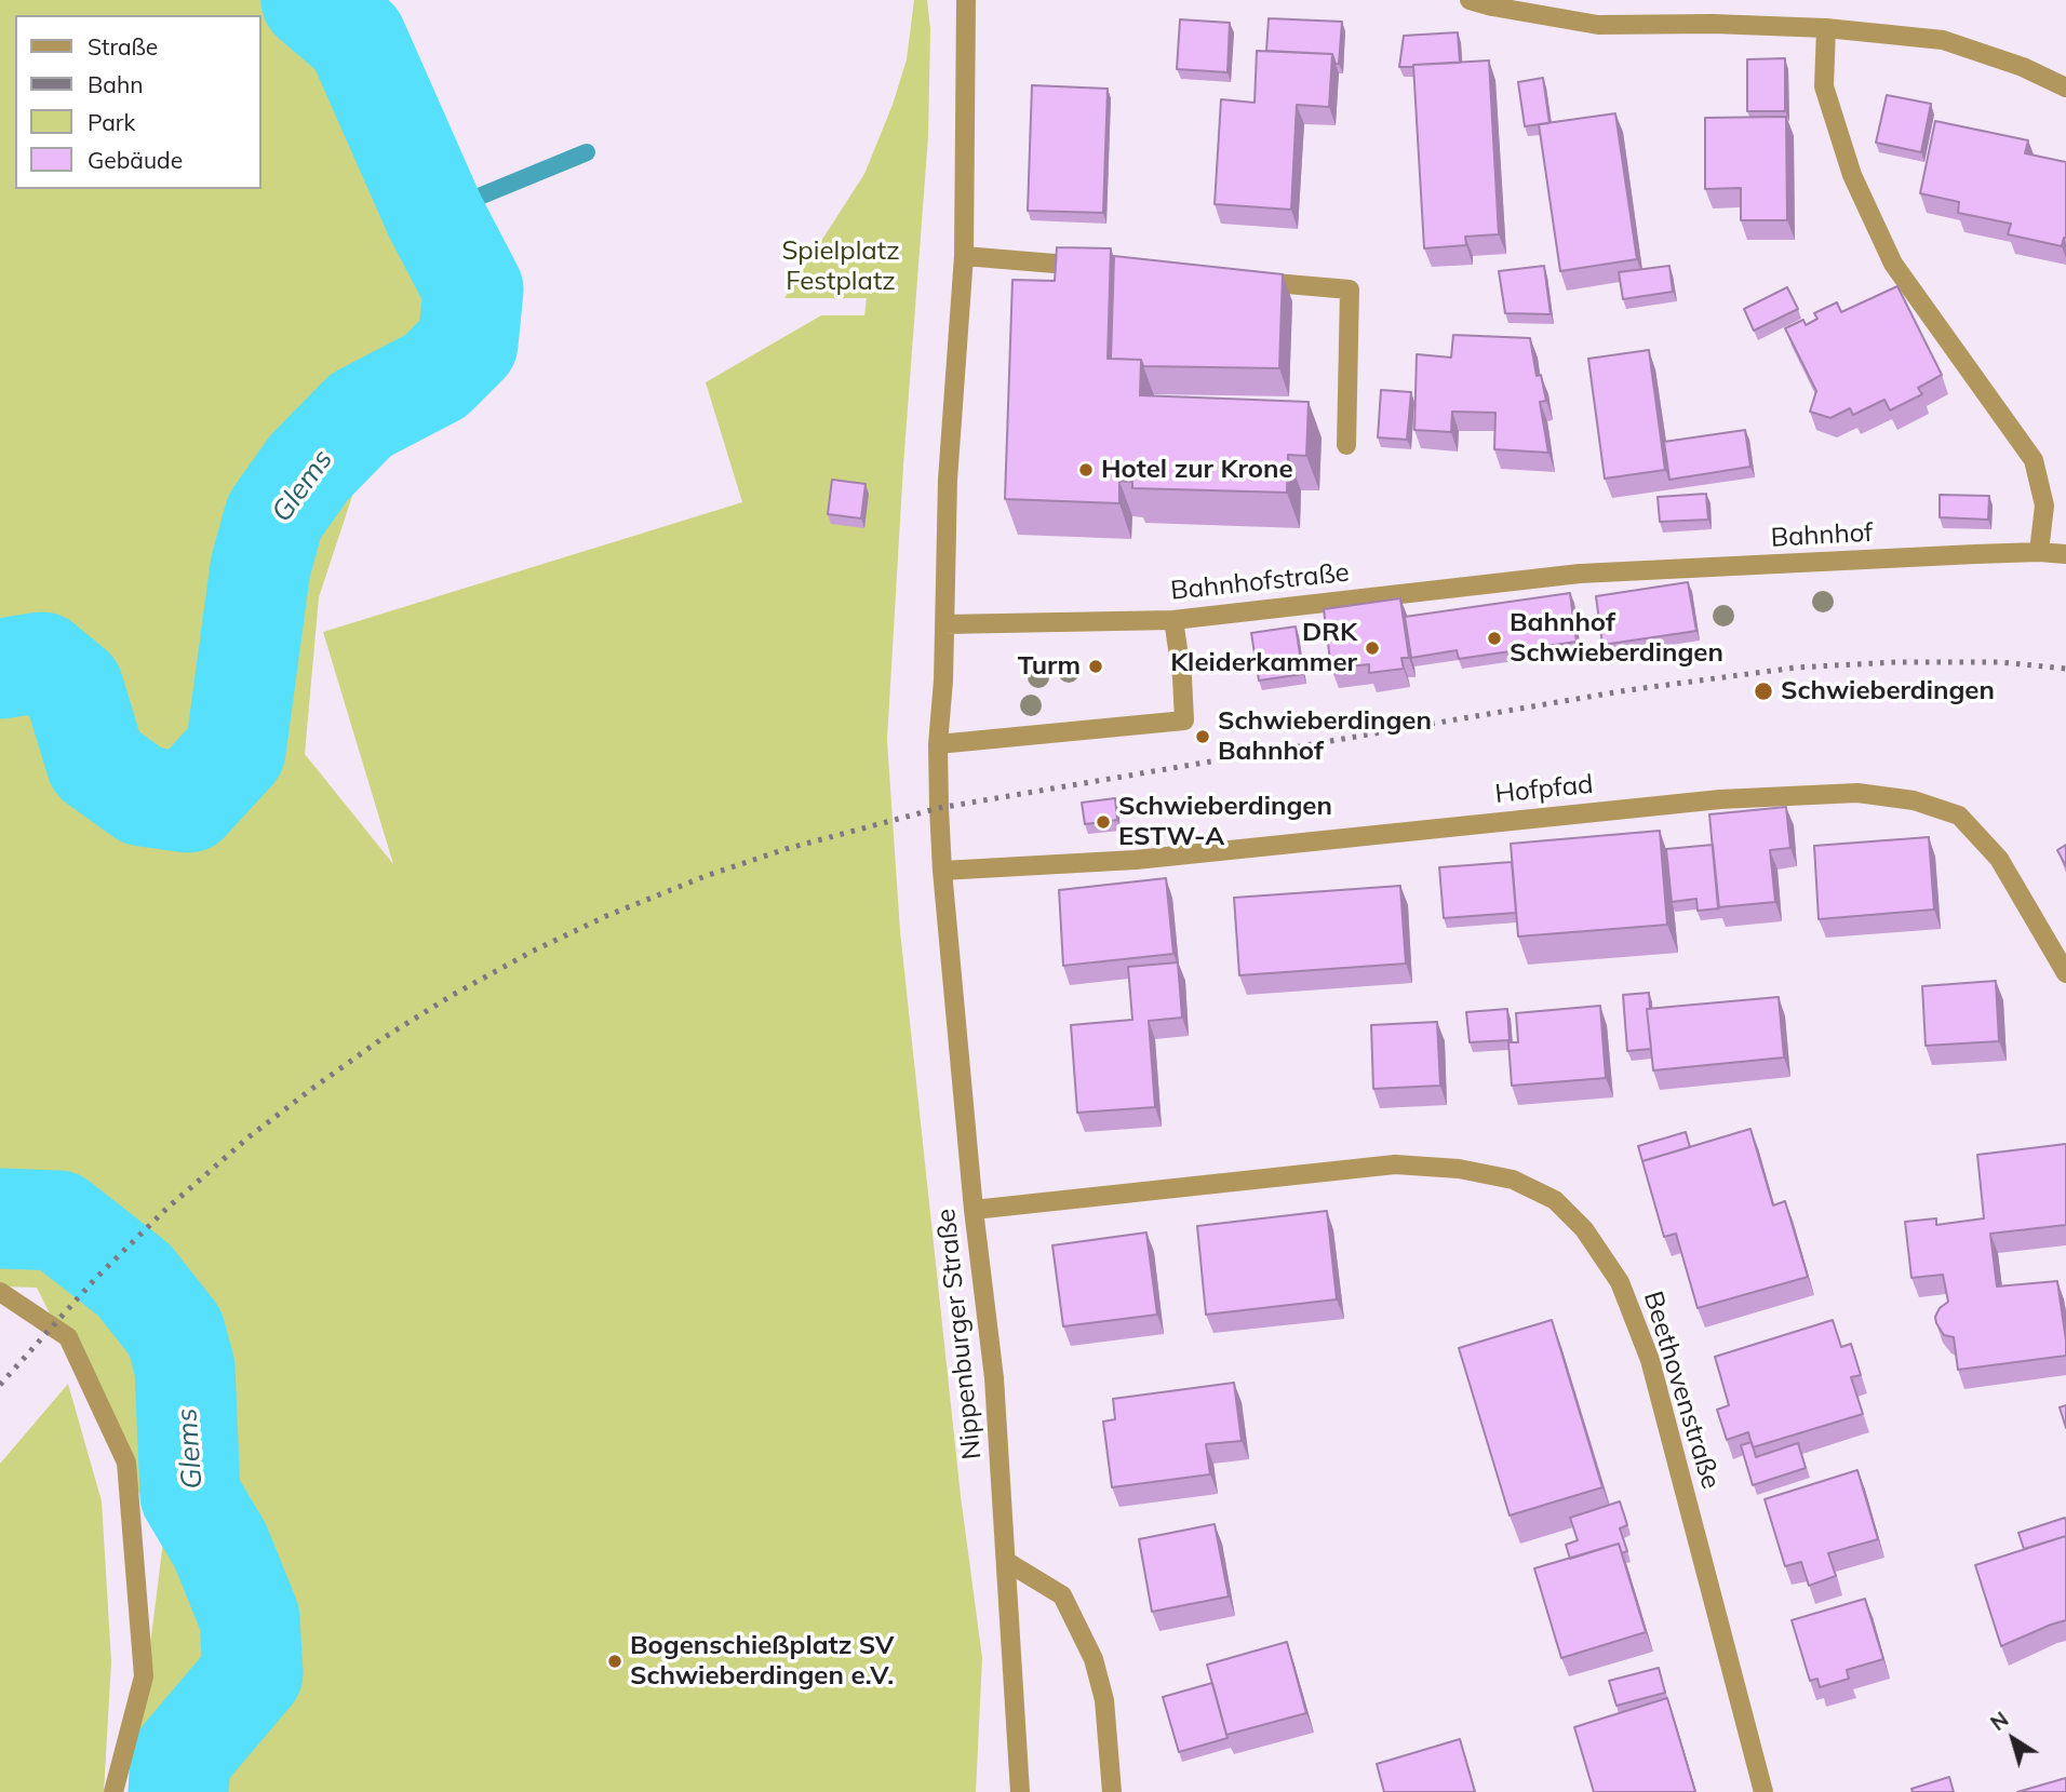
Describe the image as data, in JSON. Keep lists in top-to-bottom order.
{
  "streets": {
    "street": [
      "Bahnhof",
      "Bahnhofstraße",
      "Hofpfad",
      "Nippenburger Straße",
      "Beethovenstraße"
    ]
  },
  "crossings": [
    ["Bahnhof", "Bahnhofstraße"],
    ["Hofpfad", "Nippenburger Straße"],
    ["Nippenburger Straße", "Beethovenstraße"]
  ],
  "water": ["Glems"],
  "parks": ["Spielplatz Festplatz"],
  "places": [
    "Hotel zur Krone",
    "Bahnhof Schwieberdingen",
    "DRK Kleiderkammer",
    "Turm",
    "Schwieberdingen",
    "Schwieberdingen Bahnhof",
    "Schwieberdingen ESTW-A",
    "Bogenschießplatz SV Schwieberdingen e.V."
  ],
  "legend": [
    "Straße",
    "Bahn",
    "Park",
    "Gebäude"
  ],
  "north": "top left"
}
